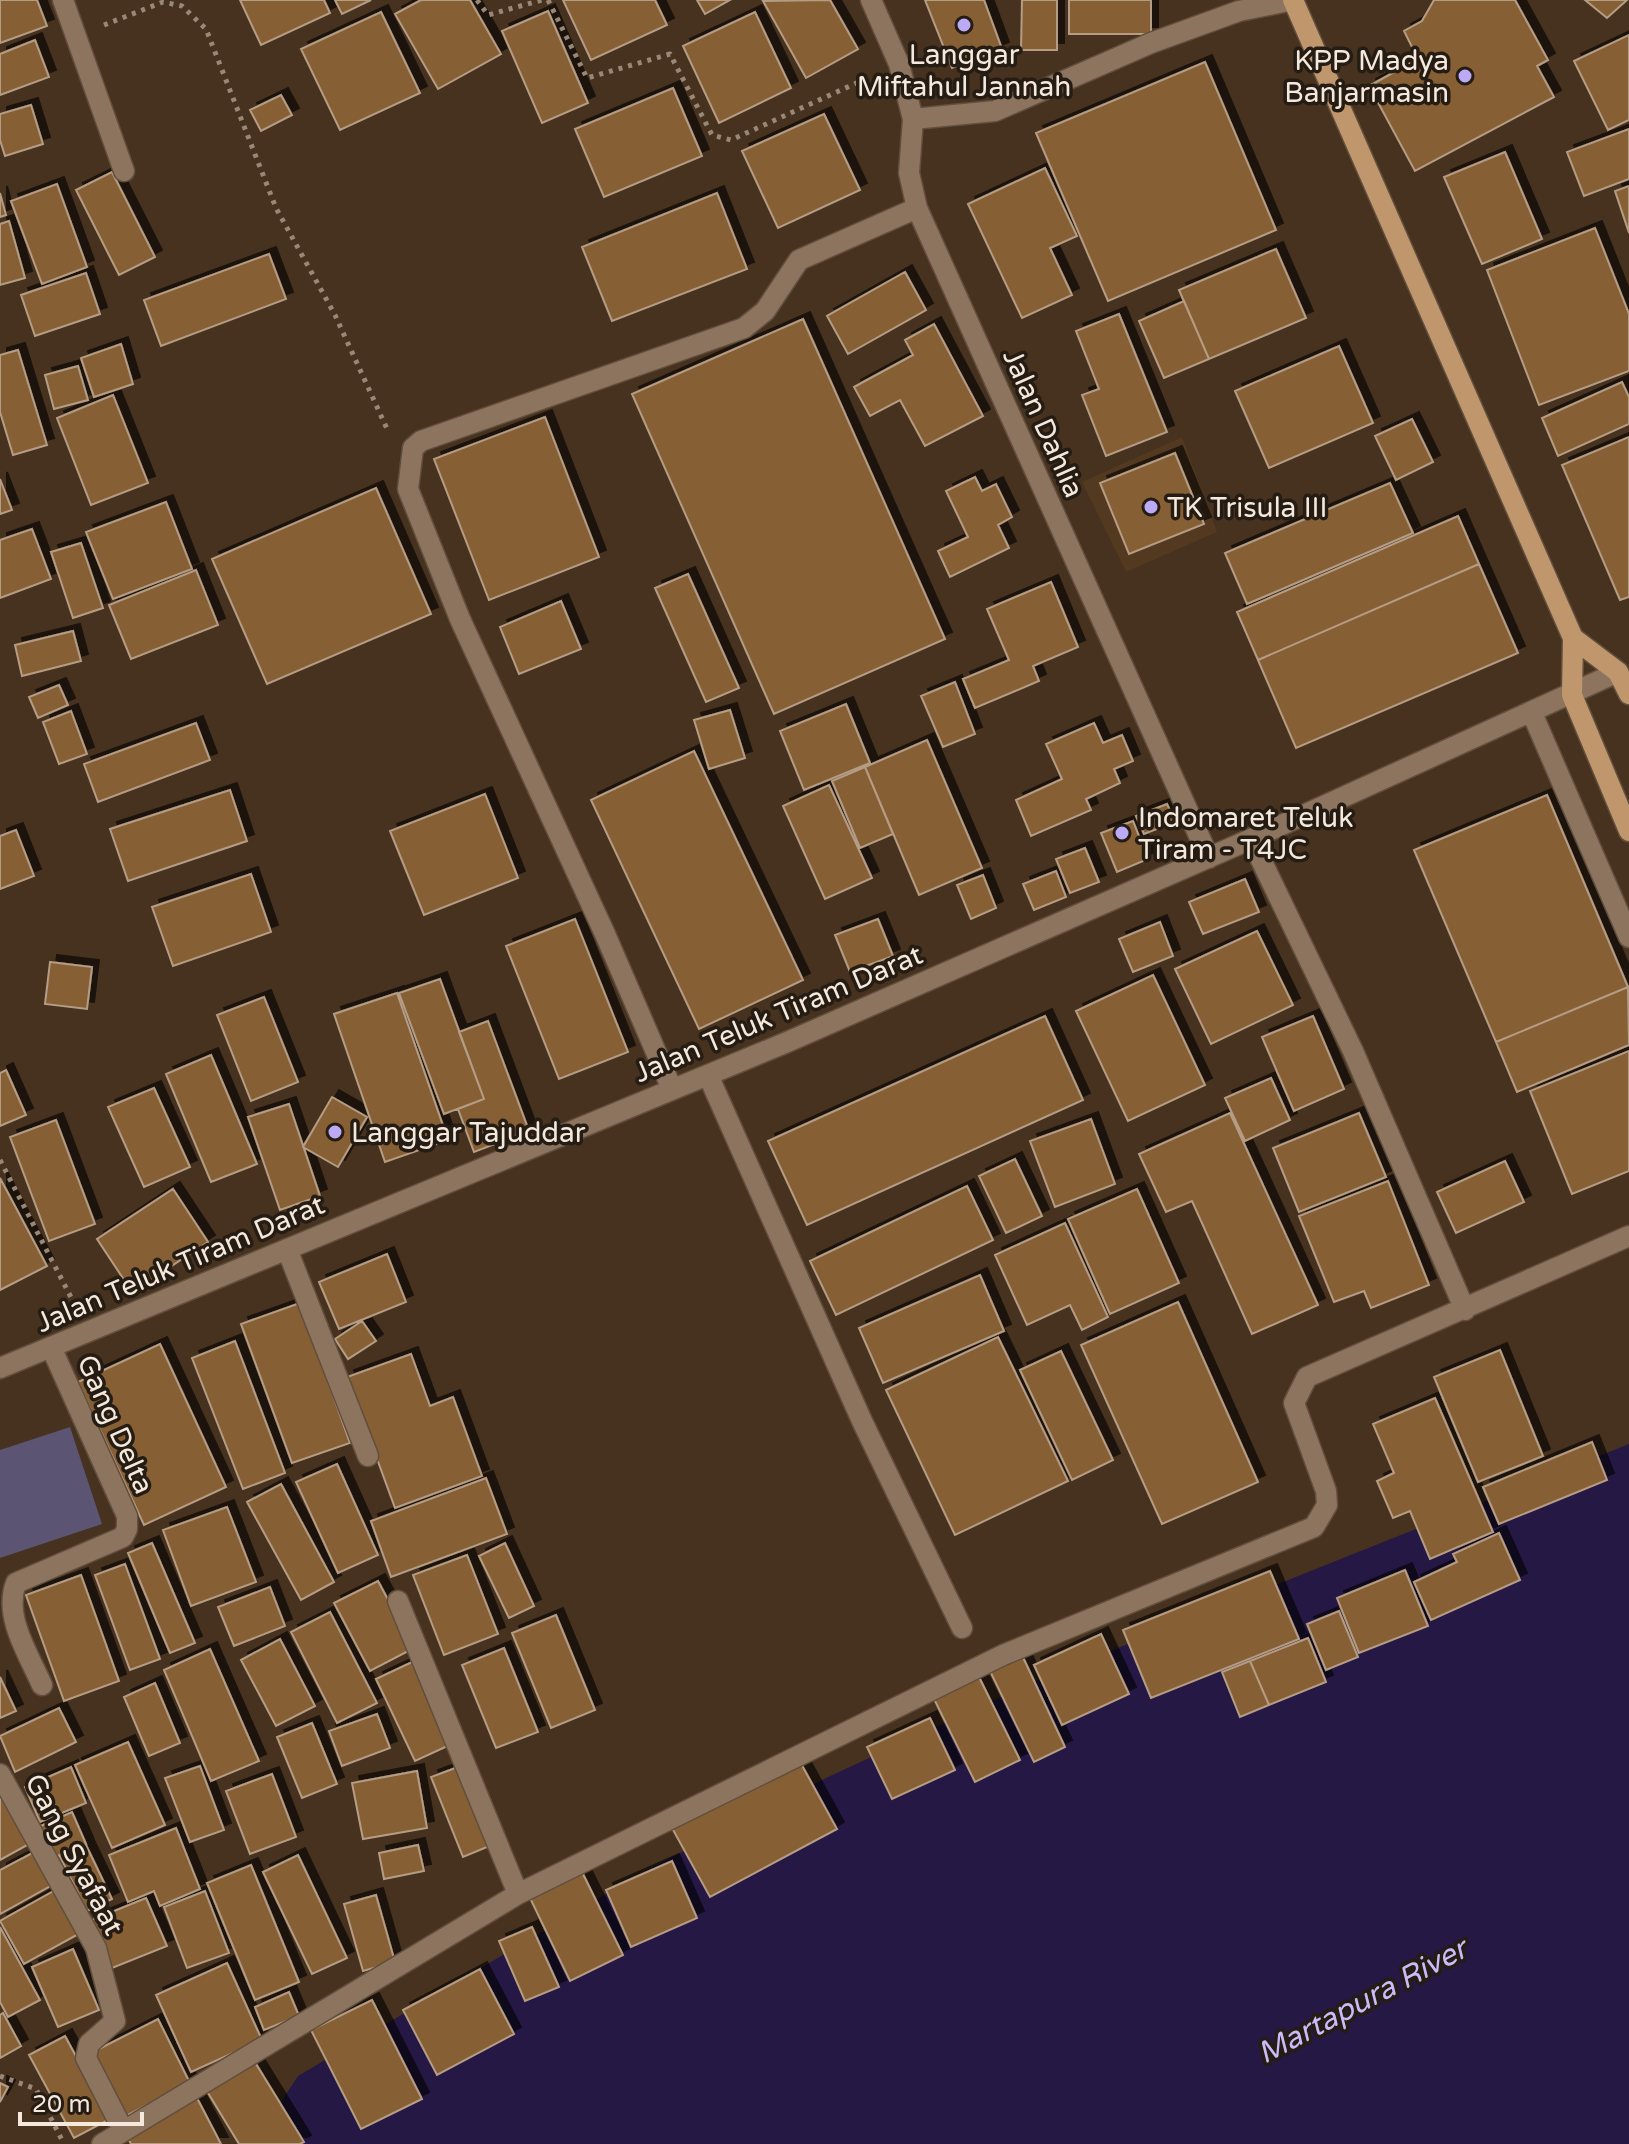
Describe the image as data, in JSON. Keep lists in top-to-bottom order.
{
  "streets": {
    "street": [
      "Jalan Dahlia",
      "Jalan Teluk Tiram Darat",
      "Gang Delta",
      "Gang Syafaat"
    ]
  },
  "crossings": [
    ["Jalan Dahlia", "Jalan Teluk Tiram Darat"],
    ["Jalan Teluk Tiram Darat", "Gang Delta"]
  ],
  "water": ["Martapura River"],
  "places": [
    "Langgar Miftahul Jannah",
    "KPP Madya Banjarmasin",
    "TK Trisula III",
    "Indomaret Teluk Tiram - T4JC",
    "Langgar Tajuddar"
  ],
  "scale_bar": "20 m"
}
